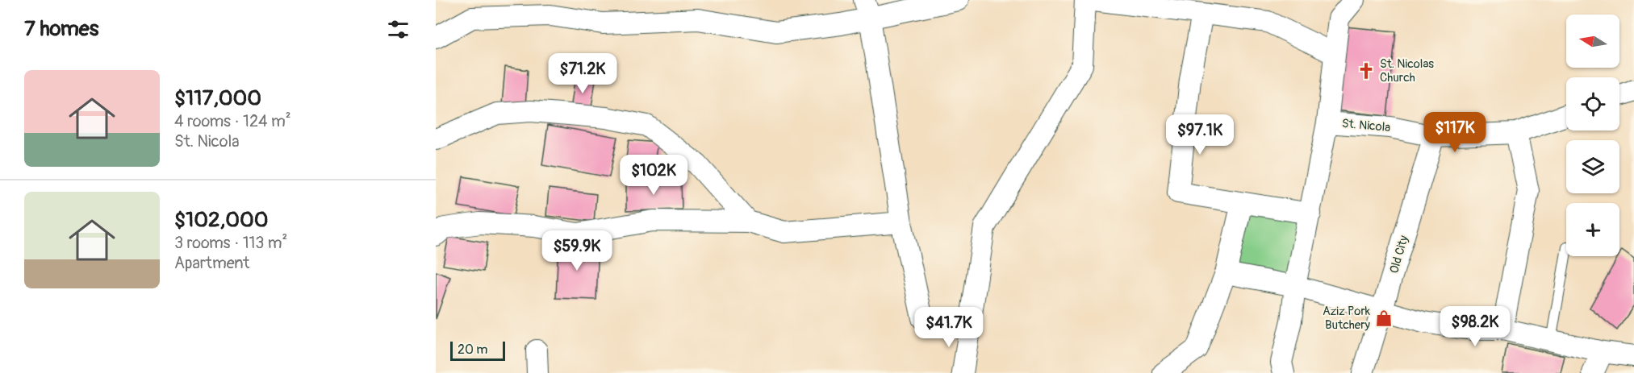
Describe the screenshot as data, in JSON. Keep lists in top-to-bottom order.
{
  "streets": {
    "street": ["St. Nicola", "Old City"]
  },
  "crossings": [
    ["St. Nicola", "Old City"]
  ],
  "places": {
    "church": ["St. Nicolas Church"],
    "shop": ["Aziz Pork Butchery"]
  },
  "scale_bar": "20 m",
  "north": "left",
  "page": {
    "heading": "7 homes",
    "map_buttons": "+",
    "price": [
      "$71.2K",
      "$117K",
      "$97.1K",
      "$102K",
      "$59.9K",
      "$98.2K",
      "$41.7K"
    ],
    "list": [
      {
        "name": "$117,000",
        "note": "4 rooms · 124 m² · St. Nicola"
      },
      {
        "name": "$102,000",
        "note": "3 rooms · 113 m² · Apartment"
      }
    ],
    "scale": "20 m"
  }
}
